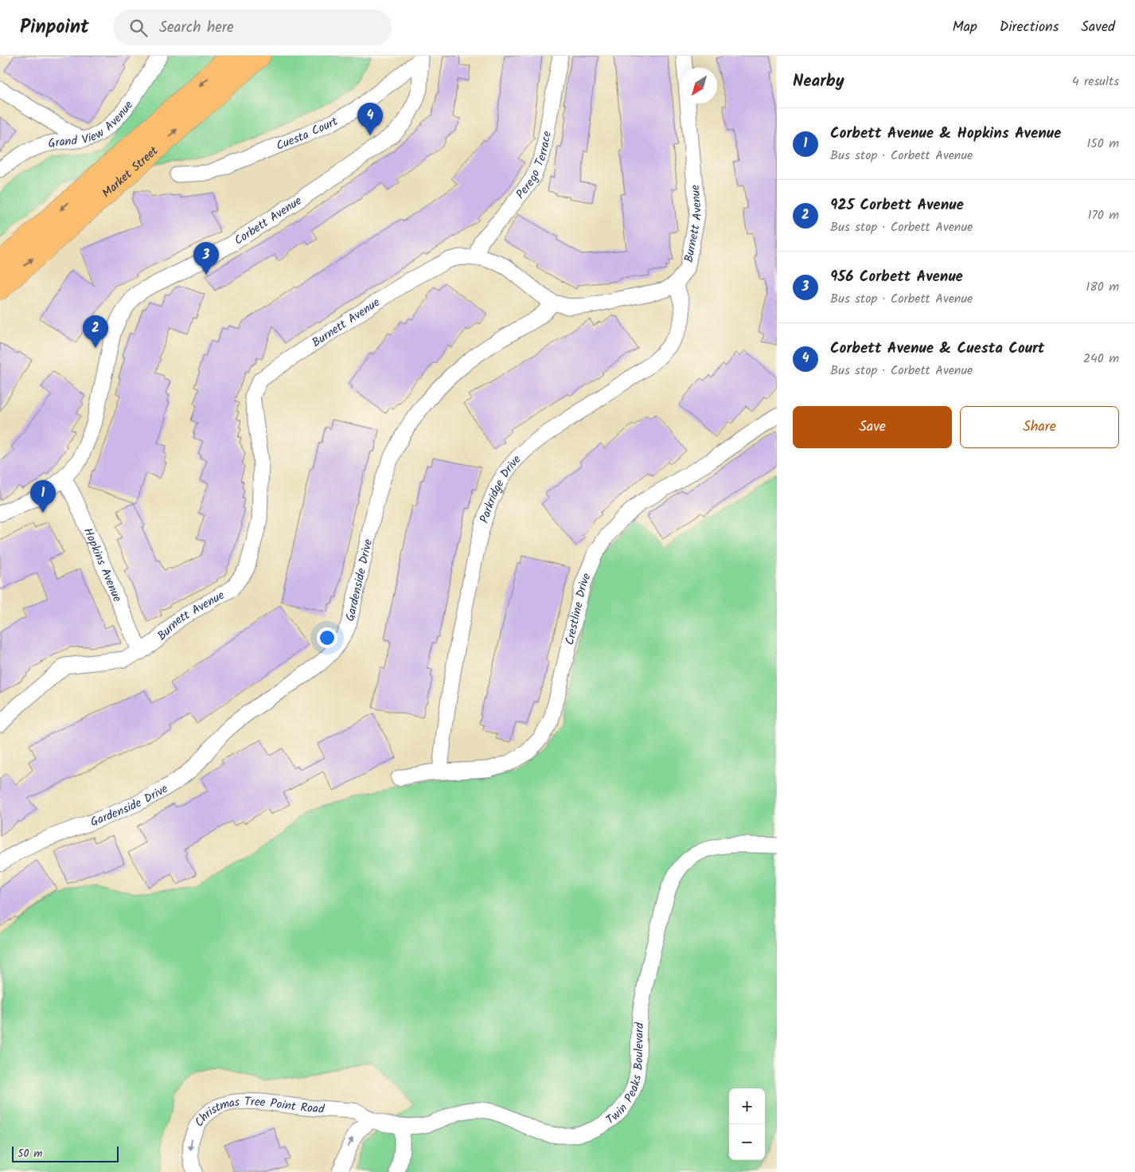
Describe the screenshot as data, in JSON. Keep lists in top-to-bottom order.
{
  "streets": {
    "main road": ["Market Street"],
    "street": [
      "Grand View Avenue",
      "Cuesta Court",
      "Perego Terrace",
      "Corbett Avenue",
      "Burnett Avenue",
      "Parkridge Drive",
      "Hopkins Avenue",
      "Gardenside Drive",
      "Crestline Drive",
      "Twin Peaks Boulevard",
      "Christmas Tree Point Road"
    ]
  },
  "crossings": [
    ["Cuesta Court", "Corbett Avenue"],
    ["Perego Terrace", "Burnett Avenue"],
    ["Corbett Avenue", "Hopkins Avenue"],
    ["Burnett Avenue", "Parkridge Drive"],
    ["Burnett Avenue", "Hopkins Avenue"],
    ["Burnett Avenue", "Gardenside Drive"],
    ["Parkridge Drive", "Crestline Drive"],
    ["Twin Peaks Boulevard", "Christmas Tree Point Road"]
  ],
  "scale_bar": "50 m",
  "north": "bottom left",
  "page": {
    "header": "Pinpoint",
    "search": "Search here",
    "nav": ["Map", "Directions", "Saved"],
    "heading": ["Nearby", "4 results"],
    "pins": [
      "4",
      "3",
      "2",
      "1"
    ],
    "list": [
      {
        "mark": "1",
        "name": "Corbett Avenue & Hopkins Avenue",
        "note": "Bus stop · Corbett Avenue",
        "value": "150 m"
      },
      {
        "mark": "2",
        "name": "925 Corbett Avenue",
        "note": "Bus stop · Corbett Avenue",
        "value": "170 m"
      },
      {
        "mark": "3",
        "name": "956 Corbett Avenue",
        "note": "Bus stop · Corbett Avenue",
        "value": "180 m"
      },
      {
        "mark": "4",
        "name": "Corbett Avenue & Cuesta Court",
        "note": "Bus stop · Corbett Avenue",
        "value": "240 m"
      }
    ],
    "buttons": ["Save", "Share"],
    "map_buttons": ["+", "−"],
    "scale": "50 m"
  }
}
